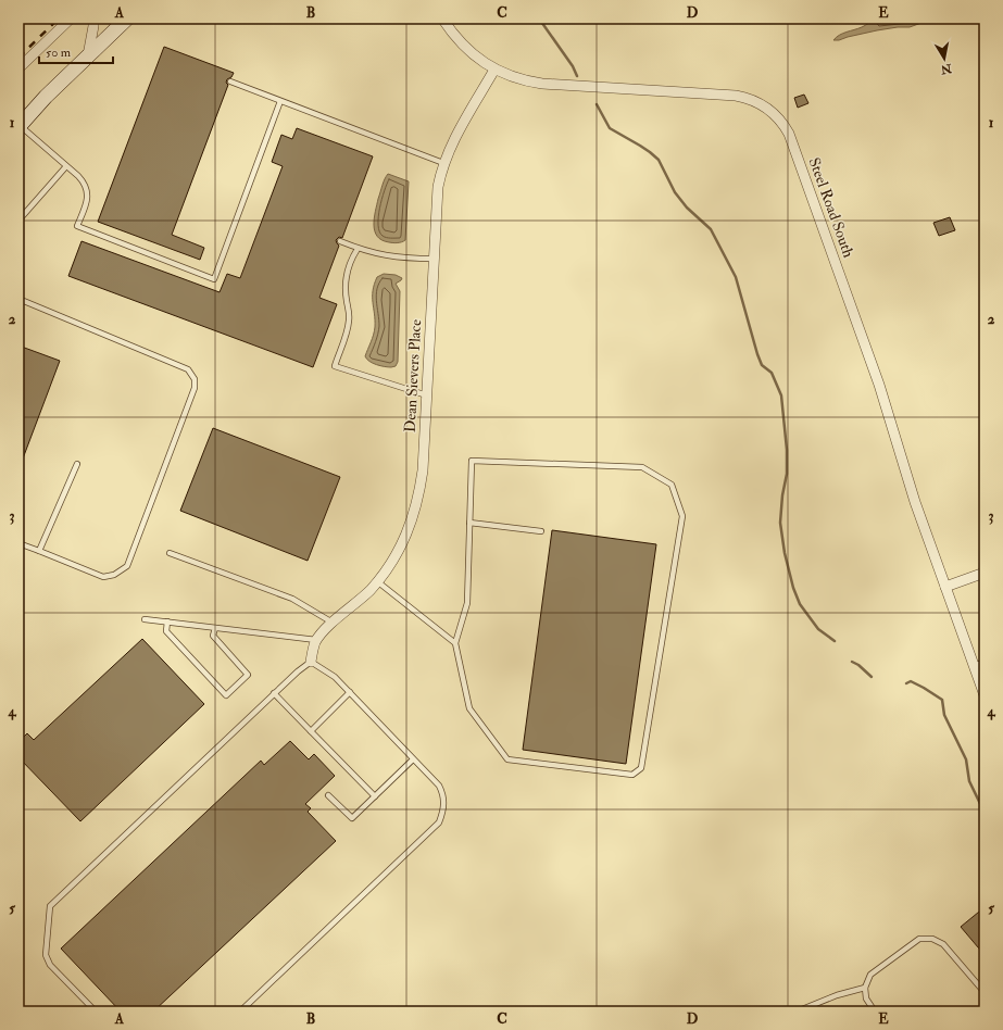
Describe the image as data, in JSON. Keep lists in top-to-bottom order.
{
  "streets": {
    "street": ["Steel Road South", "Dean Sievers Place"]
  },
  "crossings": [
    ["Steel Road South", "Dean Sievers Place"]
  ],
  "scale_bar": "50 m",
  "north": "bottom",
  "grid": {
    "columns": [
      "A",
      "B",
      "C",
      "D",
      "E"
    ],
    "rows": [
      "1",
      "2",
      "3",
      "4",
      "5"
    ]
  }
}
